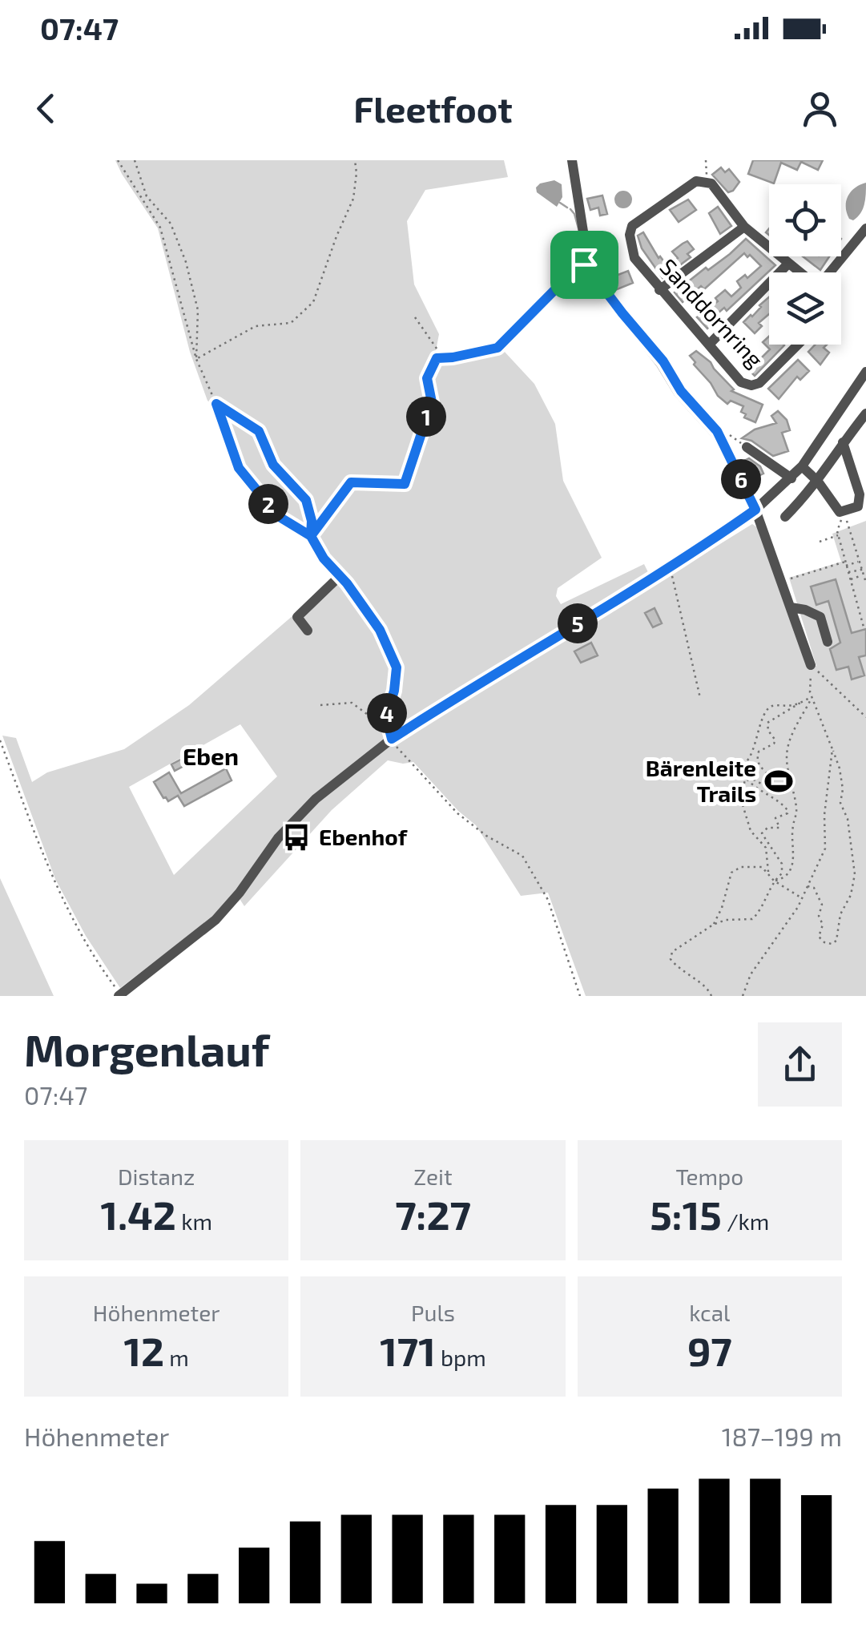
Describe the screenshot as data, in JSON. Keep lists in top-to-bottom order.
{
  "streets": {
    "street": ["Sanddornring"]
  },
  "districts": ["Eben"],
  "places": {
    "sports": ["Bärenleite Trails"],
    "bus stop": ["Ebenhof"]
  },
  "page": {
    "status": "07:47",
    "header": "Fleetfoot",
    "pins": [
      "1",
      "6",
      "2",
      "5",
      "4"
    ],
    "heading": ["Morgenlauf", "07:47"],
    "stats": [
      ["Distanz", "1.42 km"],
      ["Zeit", "7:27"],
      ["Tempo", "5:15 /km"],
      ["Höhenmeter", "12 m"],
      ["Puls", "171 bpm"],
      ["kcal", "97"]
    ],
    "chart": ["Höhenmeter", "187–199 m"]
  }
}
